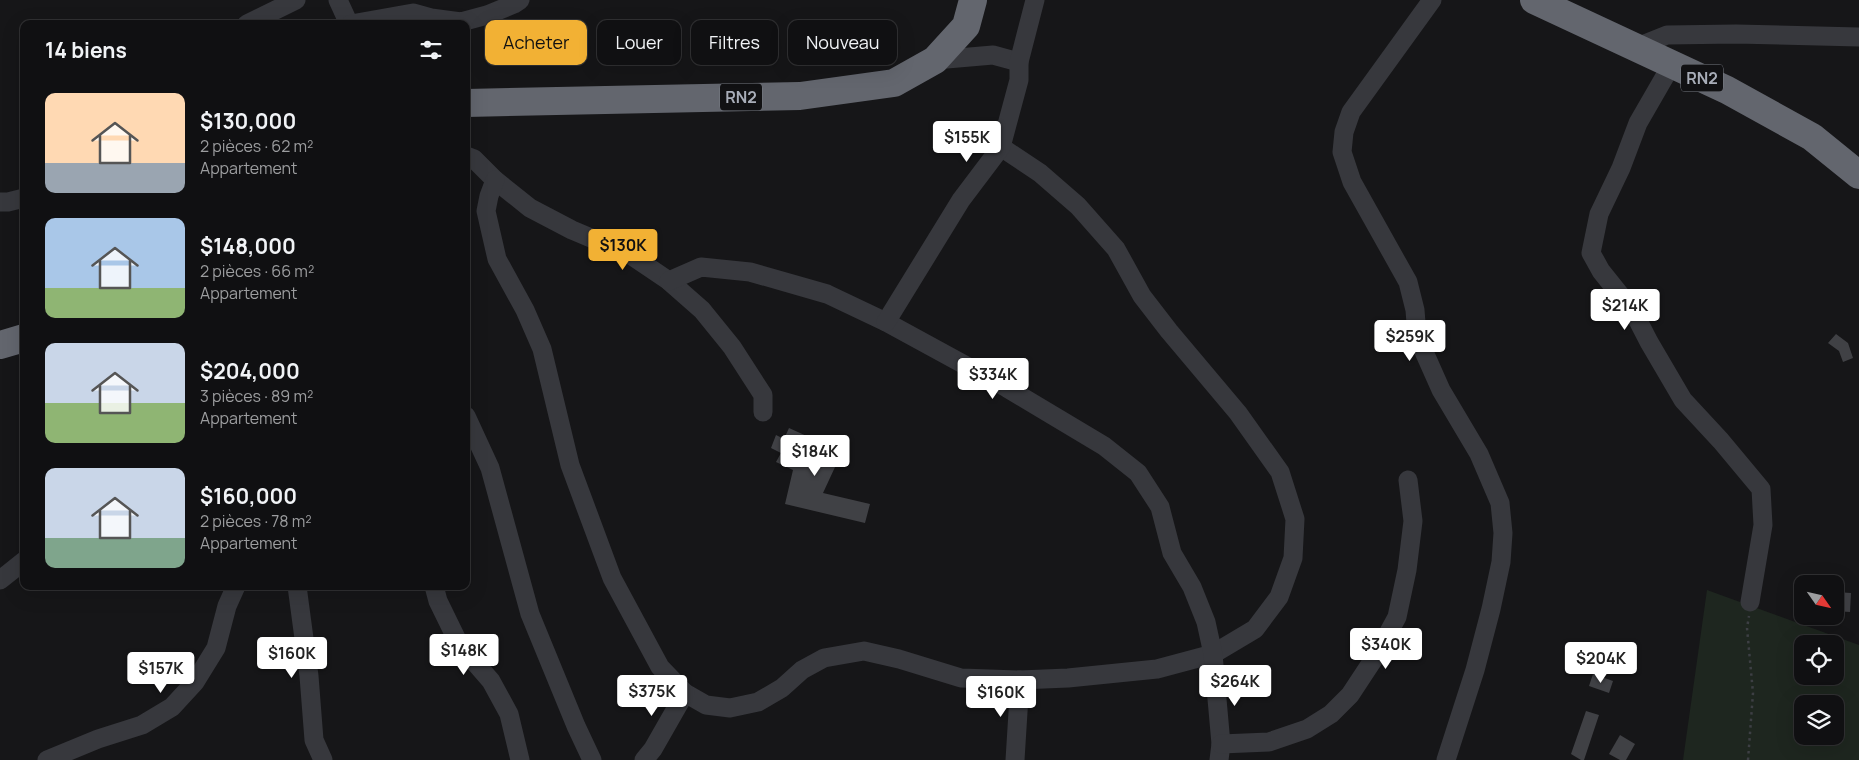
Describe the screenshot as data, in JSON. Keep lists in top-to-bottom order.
{
  "streets": {
    "highway": ["RN2"]
  },
  "north": "bottom right",
  "page": {
    "chip": [
      "Acheter",
      "Louer",
      "Filtres",
      "Nouveau"
    ],
    "heading": "14 biens",
    "list": [
      {
        "name": "$130,000",
        "note": "2 pièces · 62 m² · Appartement"
      },
      {
        "name": "$148,000",
        "note": "2 pièces · 66 m² · Appartement"
      },
      {
        "name": "$204,000",
        "note": "3 pièces · 89 m² · Appartement"
      },
      {
        "name": "$160,000",
        "note": "2 pièces · 78 m² · Appartement"
      }
    ],
    "price": [
      "$155K",
      "$130K",
      "$214K",
      "$259K",
      "$334K",
      "$184K",
      "$340K",
      "$148K",
      "$160K",
      "$204K",
      "$157K",
      "$264K",
      "$375K",
      "$160K"
    ]
  }
}
